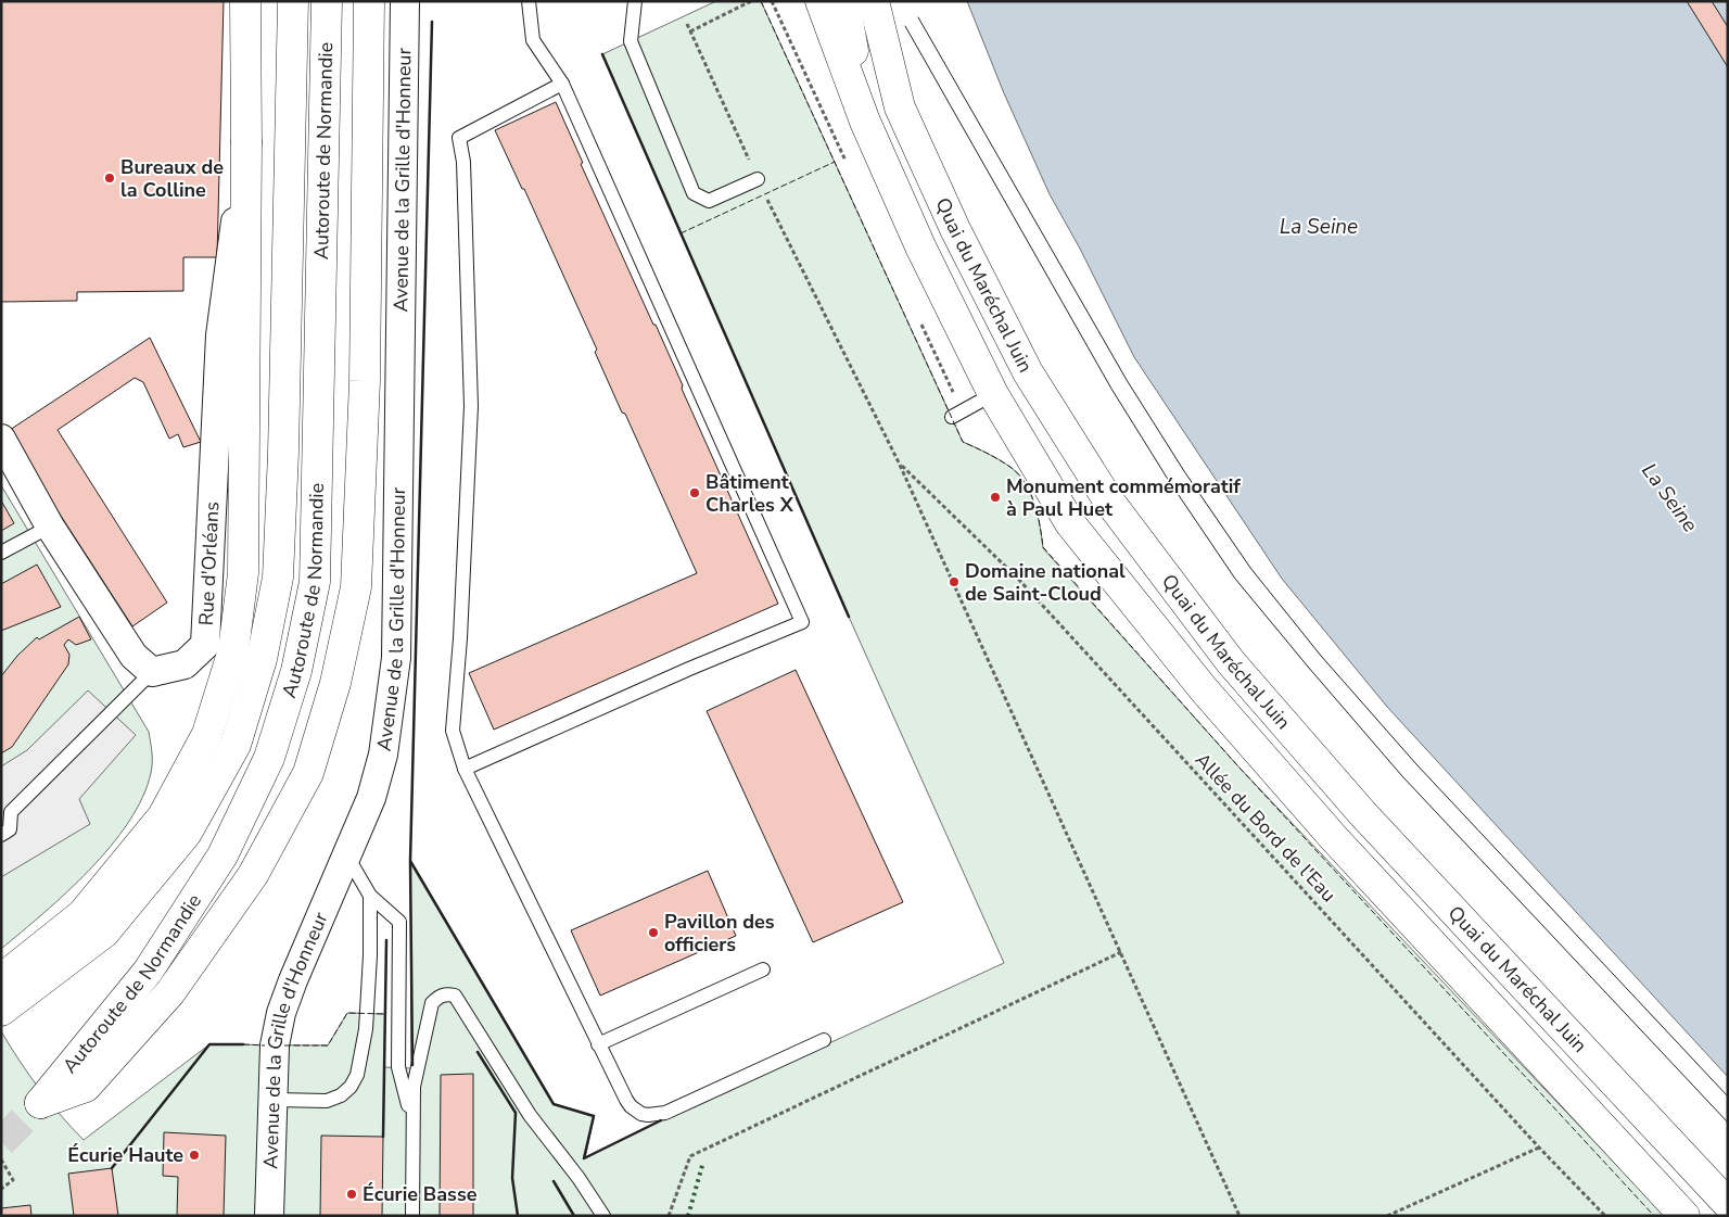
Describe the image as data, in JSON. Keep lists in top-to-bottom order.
{
  "streets": {
    "main road": ["Autoroute de Normandie", "Quai du Maréchal Juin"],
    "street": ["Avenue de la Grille d'Honneur", "Rue d'Orléans"],
    "path": ["Allée du Bord de l'Eau"]
  },
  "water": ["La Seine"],
  "places": [
    "Bureaux de la Colline",
    "Bâtiment Charles X",
    "Monument commémoratif à Paul Huet",
    "Domaine national de Saint-Cloud",
    "Pavillon des officiers",
    "Écurie Haute",
    "Écurie Basse"
  ]
}
